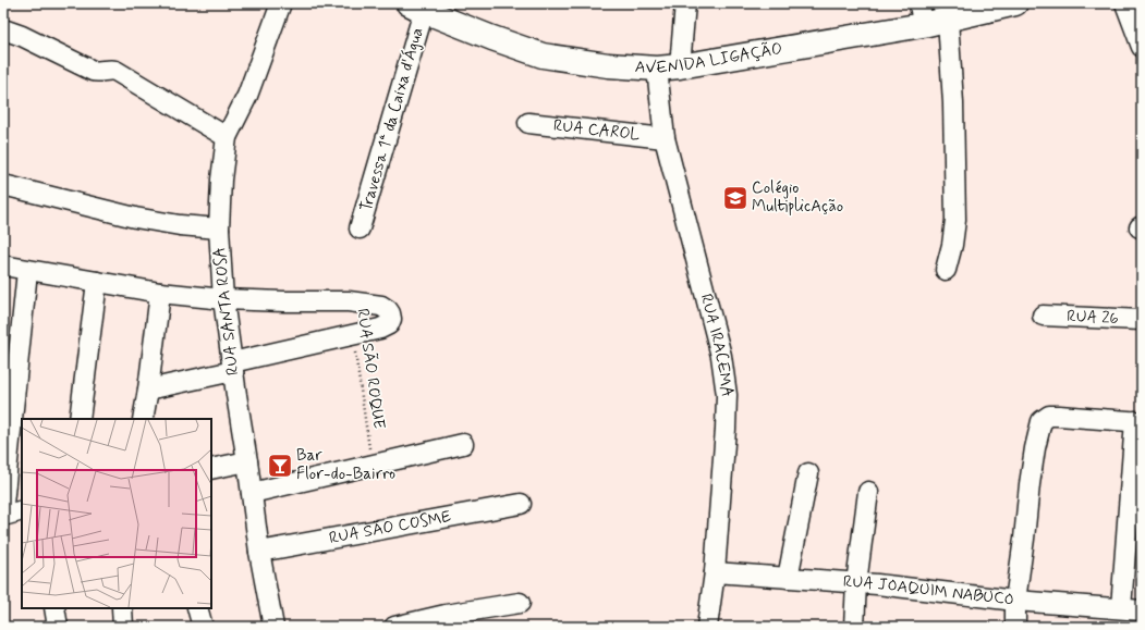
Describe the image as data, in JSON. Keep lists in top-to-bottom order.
{
  "streets": {
    "main road": ["AVENIDA LIGAÇÃO"],
    "street": [
      "Travessa 1ª da Caixa d'Água",
      "RUA CAROL",
      "RUA SANTA ROSA",
      "RUA 26",
      "RUA IRACEMA",
      "RUA SÃO COSME",
      "RUA JOAQUIM NABUCO"
    ],
    "path": ["RUA SÃO ROQUE"]
  },
  "crossings": [
    ["AVENIDA LIGAÇÃO", "Travessa 1ª da Caixa d'Água"],
    ["AVENIDA LIGAÇÃO", "RUA IRACEMA"],
    ["RUA CAROL", "RUA IRACEMA"],
    ["RUA SANTA ROSA", "RUA SÃO COSME"],
    ["RUA IRACEMA", "RUA JOAQUIM NABUCO"]
  ],
  "places": {
    "school or university": ["Colégio MultiplicAção"],
    "bar": ["Bar Flor-do-Bairro"]
  }
}
